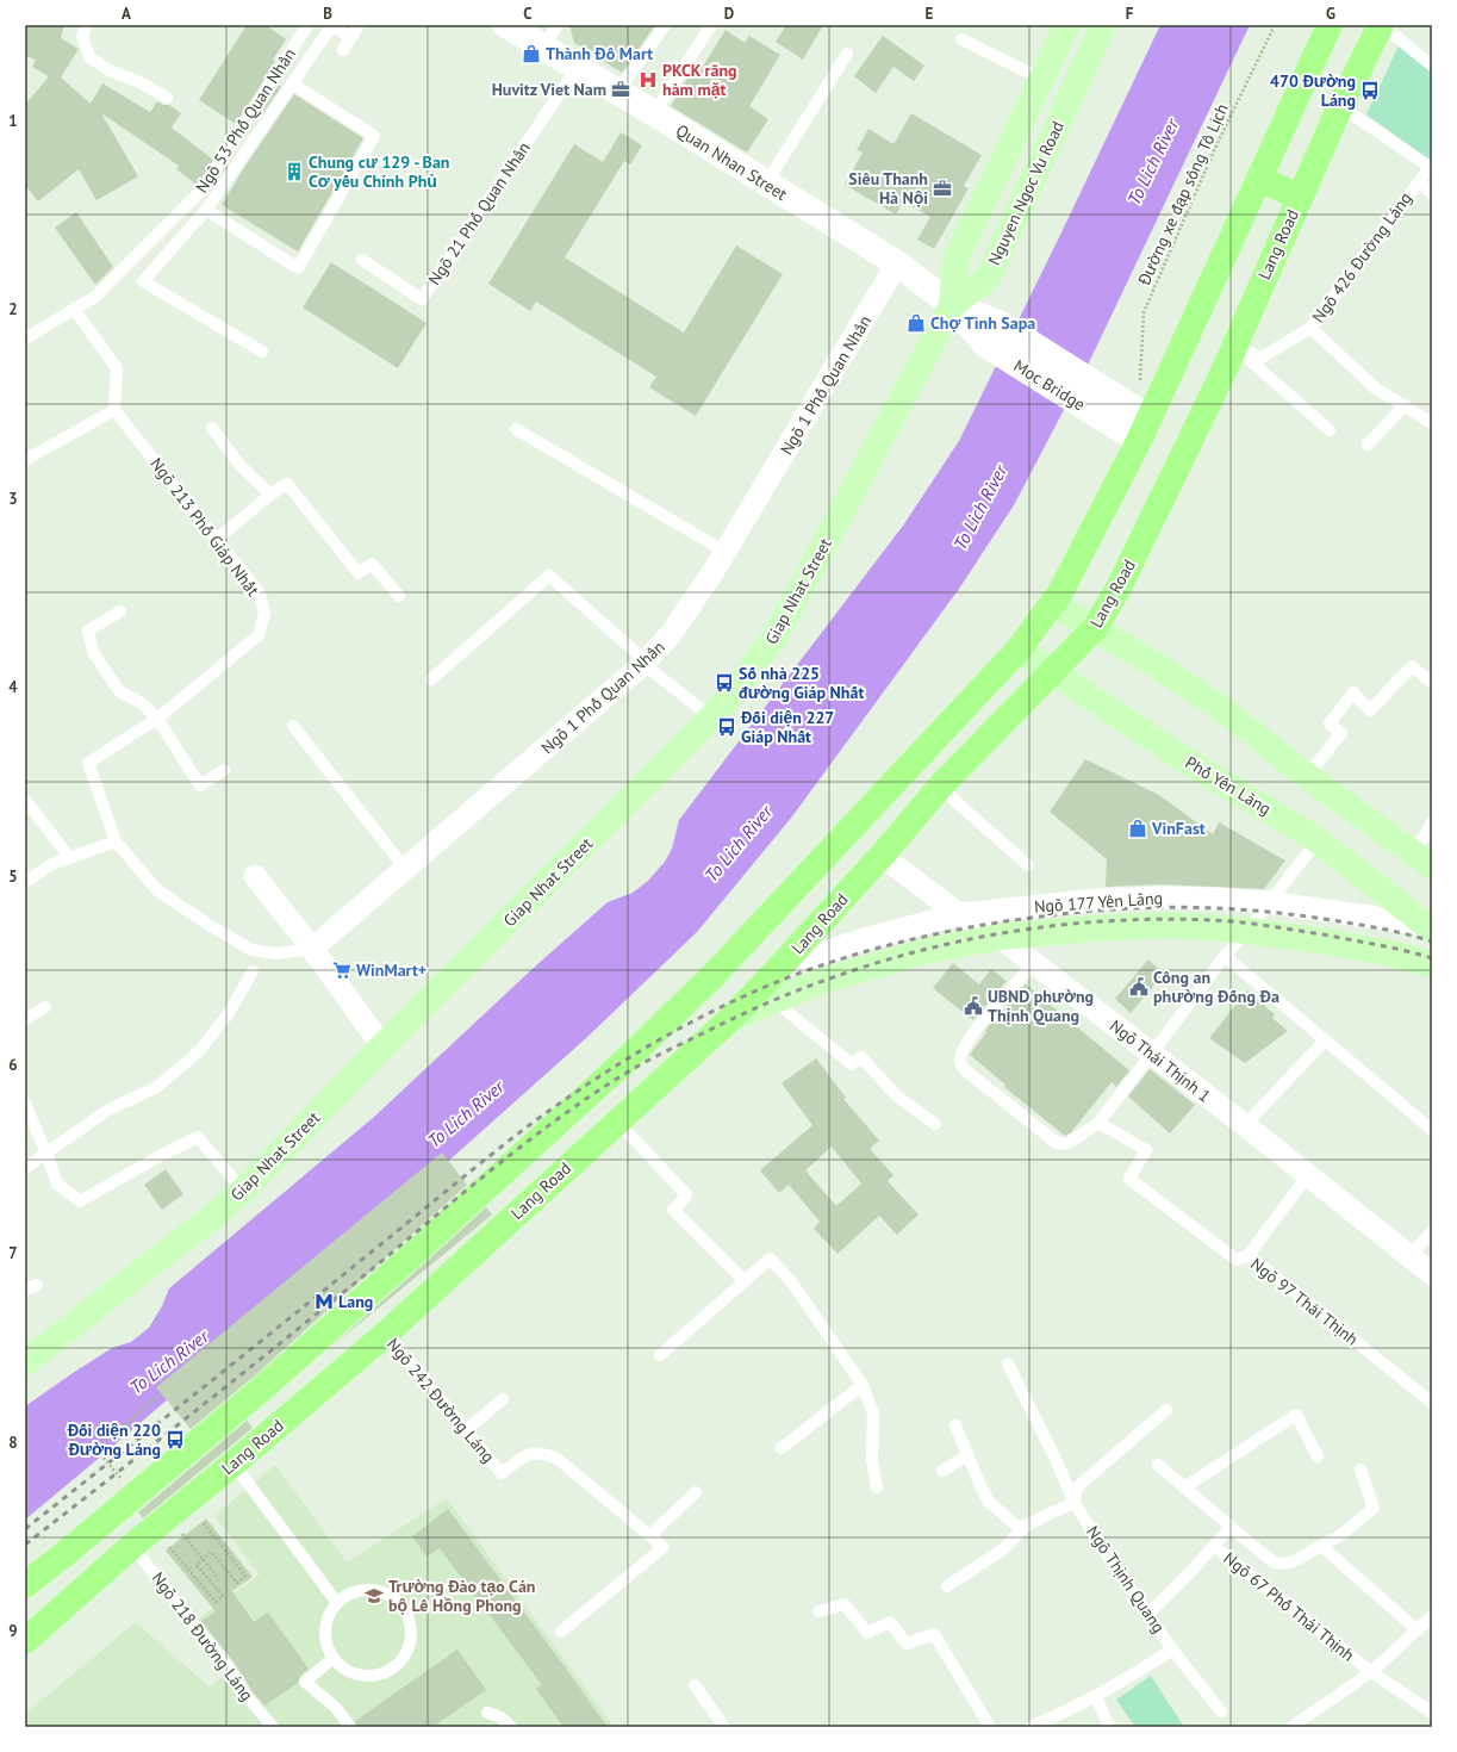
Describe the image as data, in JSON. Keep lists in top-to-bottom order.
{
  "streets": {
    "main road": [
      "Nguyen Ngoc Vu Road",
      "Lang Road",
      "Giap Nhat Street",
      "Phố Yên Lãng"
    ],
    "street": [
      "Quan Nhan Street",
      "Ngõ 1 Phố Quan Nhân",
      "Moc Bridge",
      "Ngõ 177 Yên Lãng",
      "Ngõ Thái Thịnh 1"
    ],
    "lane": [
      "Ngõ 53 Phố Quan Nhân",
      "Ngõ 21 Phố Quan Nhân",
      "Ngõ 426 Đường Láng",
      "Ngõ 213 Phố Giáp Nhất",
      "Ngõ 97 Thái Thịnh",
      "Ngõ 242 Đường Láng",
      "Ngõ Thịnh Quang",
      "Ngõ 67 Phố Thái Thịnh",
      "Ngõ 218 Đường Láng"
    ],
    "path": ["Đường xe đạp sông Tô Lịch"]
  },
  "crossings": [
    ["Quan Nhan Street", "Nguyen Ngoc Vu Road"],
    ["Quan Nhan Street", "Ngõ 21 Phố Quan Nhân"],
    ["Quan Nhan Street", "Ngõ 1 Phố Quan Nhân"],
    ["Quan Nhan Street", "Moc Bridge"],
    ["Quan Nhan Street", "Giap Nhat Street"],
    ["Nguyen Ngoc Vu Road", "Giap Nhat Street"],
    ["Lang Road", "Ngõ 426 Đường Láng"],
    ["Lang Road", "Phố Yên Lãng"],
    ["Lang Road", "Ngõ 177 Yên Lãng"],
    ["Lang Road", "Ngõ Thái Thịnh 1"],
    ["Lang Road", "Ngõ 242 Đường Láng"],
    ["Lang Road", "Ngõ 218 Đường Láng"],
    ["Ngõ 1 Phố Quan Nhân", "Ngõ 213 Phố Giáp Nhất"],
    ["Phố Yên Lãng", "Ngõ 177 Yên Lãng"],
    ["Ngõ 177 Yên Lãng", "Ngõ Thái Thịnh 1"],
    ["Ngõ Thịnh Quang", "Ngõ 67 Phố Thái Thịnh"]
  ],
  "water": ["To Lich River"],
  "places": {
    "shop": ["Thành Đô Mart", "Chợ Tình Sapa", "VinFast"],
    "hospital": ["PKCK răng hàm mặt"],
    "office": ["Huvitz Viet Nam", "Siêu Thanh Hà Nội"],
    "bus stop": [
      "470 Đường Láng",
      "Số nhà 225 đường Giáp Nhất",
      "Đối diện 227 Giáp Nhất",
      "Đối diện 220 Đường Láng"
    ],
    "building": ["Chung cư 129 - Ban Cơ yếu Chính Phủ"],
    "supermarket": ["WinMart+"],
    "public building": ["Công an phường Đống Đa", "UBND phường Thịnh Quang"],
    "metro station": ["Lang"],
    "school or university": ["Trường Đào tạo Cán bộ Lê Hồng Phong"]
  },
  "grid": {
    "columns": [
      "A",
      "B",
      "C",
      "D",
      "E",
      "F",
      "G"
    ],
    "rows": [
      "1",
      "2",
      "3",
      "4",
      "5",
      "6",
      "7",
      "8",
      "9"
    ]
  }
}
